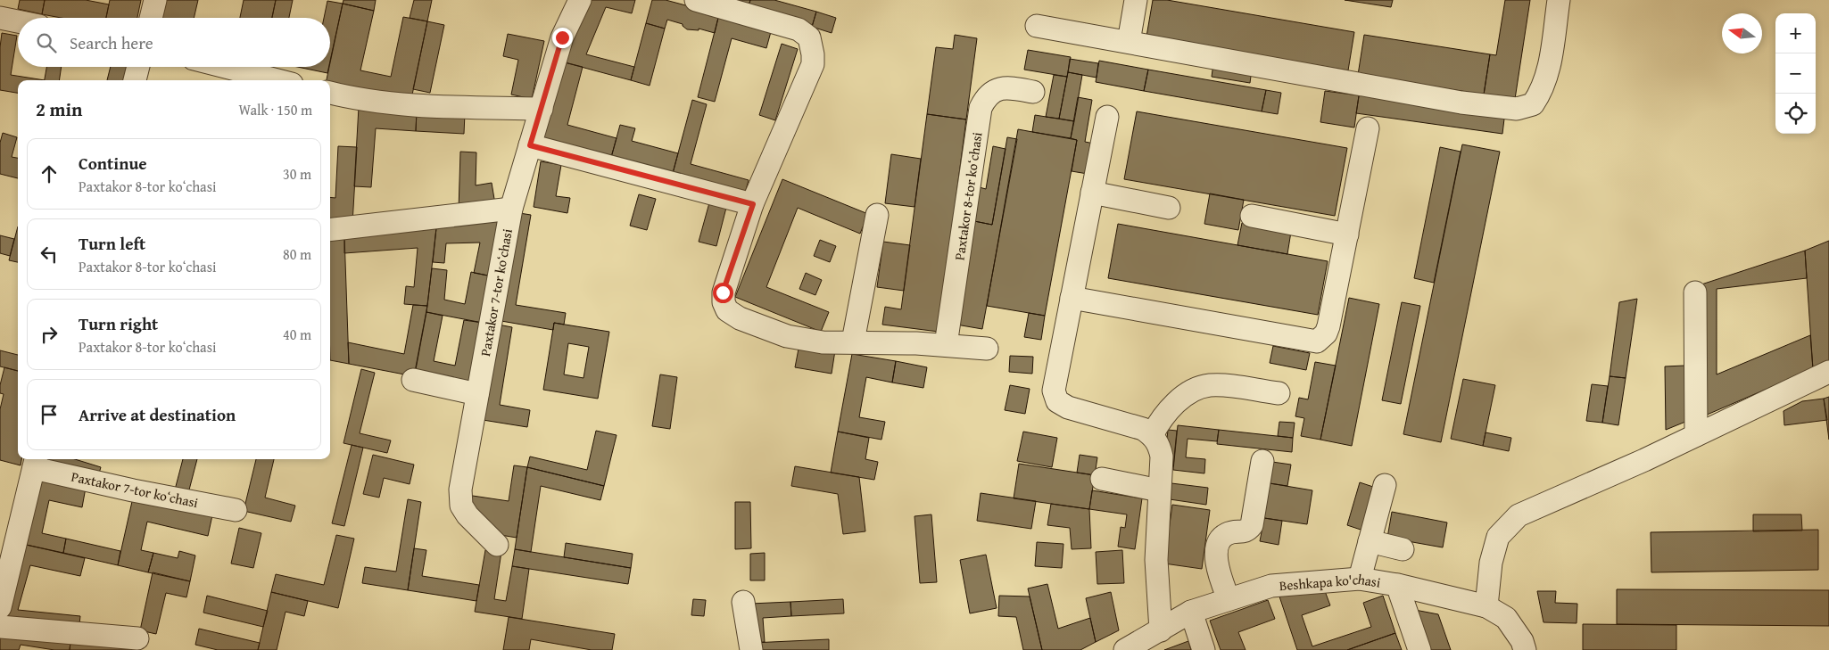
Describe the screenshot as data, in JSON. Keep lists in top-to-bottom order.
{
  "streets": {
    "street": ["Paxtakor 8-tor koʻchasi", "Paxtakor 7-tor koʻchasi", "Beshkapa ko'chasi"]
  },
  "north": "left",
  "page": {
    "map_buttons": ["+", "−"],
    "search": "Search here",
    "heading": ["2 min", "Walk · 150 m"],
    "list": [
      ["Continue", "Paxtakor 8-tor koʻchasi", "30 m"],
      ["Turn left", "Paxtakor 8-tor koʻchasi", "80 m"],
      ["Turn right", "Paxtakor 8-tor koʻchasi", "40 m"],
      "Arrive at destination"
    ]
  }
}
